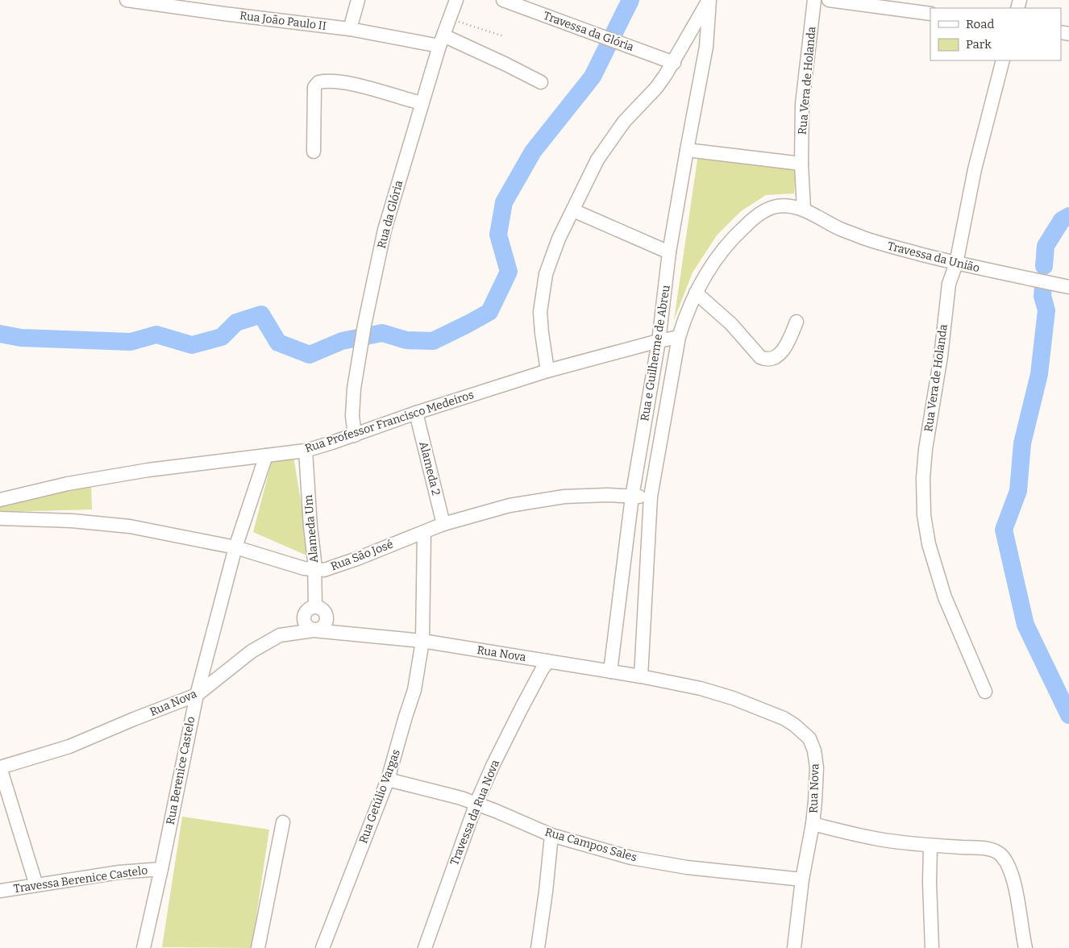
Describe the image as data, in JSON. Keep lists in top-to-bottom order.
{
  "streets": {
    "street": [
      "Rua João Paulo II",
      "Travessa da Glória",
      "Rua Vera de Holanda",
      "Rua da Glória",
      "Travessa da União",
      "Rua e Guilherme de Abreu",
      "Rua Professor Francisco Medeiros",
      "Alameda 2",
      "Alameda Um",
      "Rua São José",
      "Rua Nova",
      "Rua Berenice Castelo",
      "Rua Getúlio Vargas",
      "Travessa da Rua Nova",
      "Rua Campos Sales",
      "Travessa Berenice Castelo"
    ]
  },
  "crossings": [
    ["Rua João Paulo II", "Rua da Glória"],
    ["Rua Vera de Holanda", "Travessa da União"],
    ["Rua Vera de Holanda", "Rua e Guilherme de Abreu"],
    ["Rua da Glória", "Rua Professor Francisco Medeiros"],
    ["Travessa da União", "Rua e Guilherme de Abreu"],
    ["Rua e Guilherme de Abreu", "Rua Professor Francisco Medeiros"],
    ["Rua e Guilherme de Abreu", "Rua São José"],
    ["Rua e Guilherme de Abreu", "Rua Nova"],
    ["Rua Professor Francisco Medeiros", "Alameda 2"],
    ["Rua Professor Francisco Medeiros", "Alameda Um"],
    ["Rua Professor Francisco Medeiros", "Rua Berenice Castelo"],
    ["Alameda 2", "Rua São José"],
    ["Alameda Um", "Rua São José"],
    ["Alameda Um", "Rua Nova"],
    ["Rua São José", "Rua Berenice Castelo"],
    ["Rua Nova", "Rua Berenice Castelo"],
    ["Rua Nova", "Rua Getúlio Vargas"],
    ["Rua Nova", "Travessa da Rua Nova"],
    ["Rua Nova", "Rua Campos Sales"],
    ["Rua Berenice Castelo", "Travessa Berenice Castelo"],
    ["Rua Getúlio Vargas", "Rua Campos Sales"],
    ["Travessa da Rua Nova", "Rua Campos Sales"]
  ],
  "legend": ["Road", "Park"]
}
